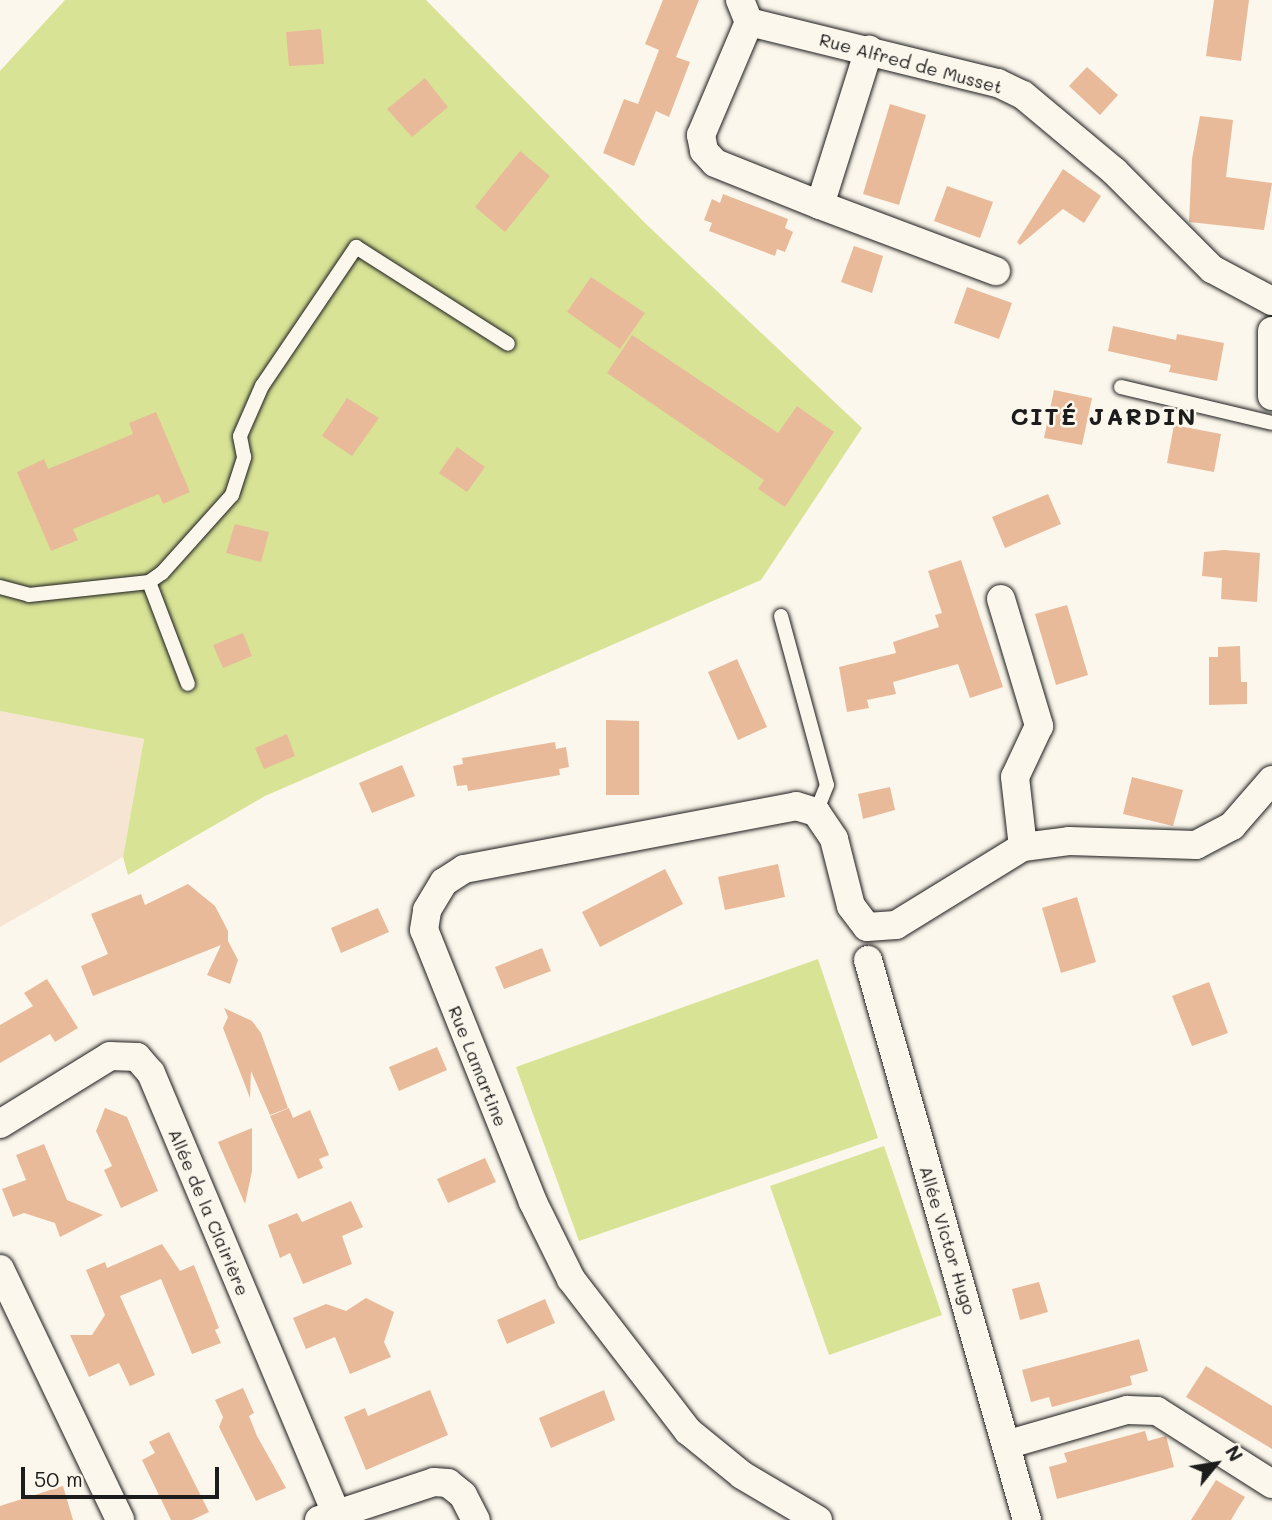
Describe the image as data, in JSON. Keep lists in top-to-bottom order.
{
  "streets": {
    "street": [
      "Rue Alfred de Musset",
      "Rue Lamartine",
      "Allée de la Clairière",
      "Allée Victor Hugo"
    ]
  },
  "districts": ["CITÉ JARDIN"],
  "scale_bar": "50 m",
  "north": "top right"
}
